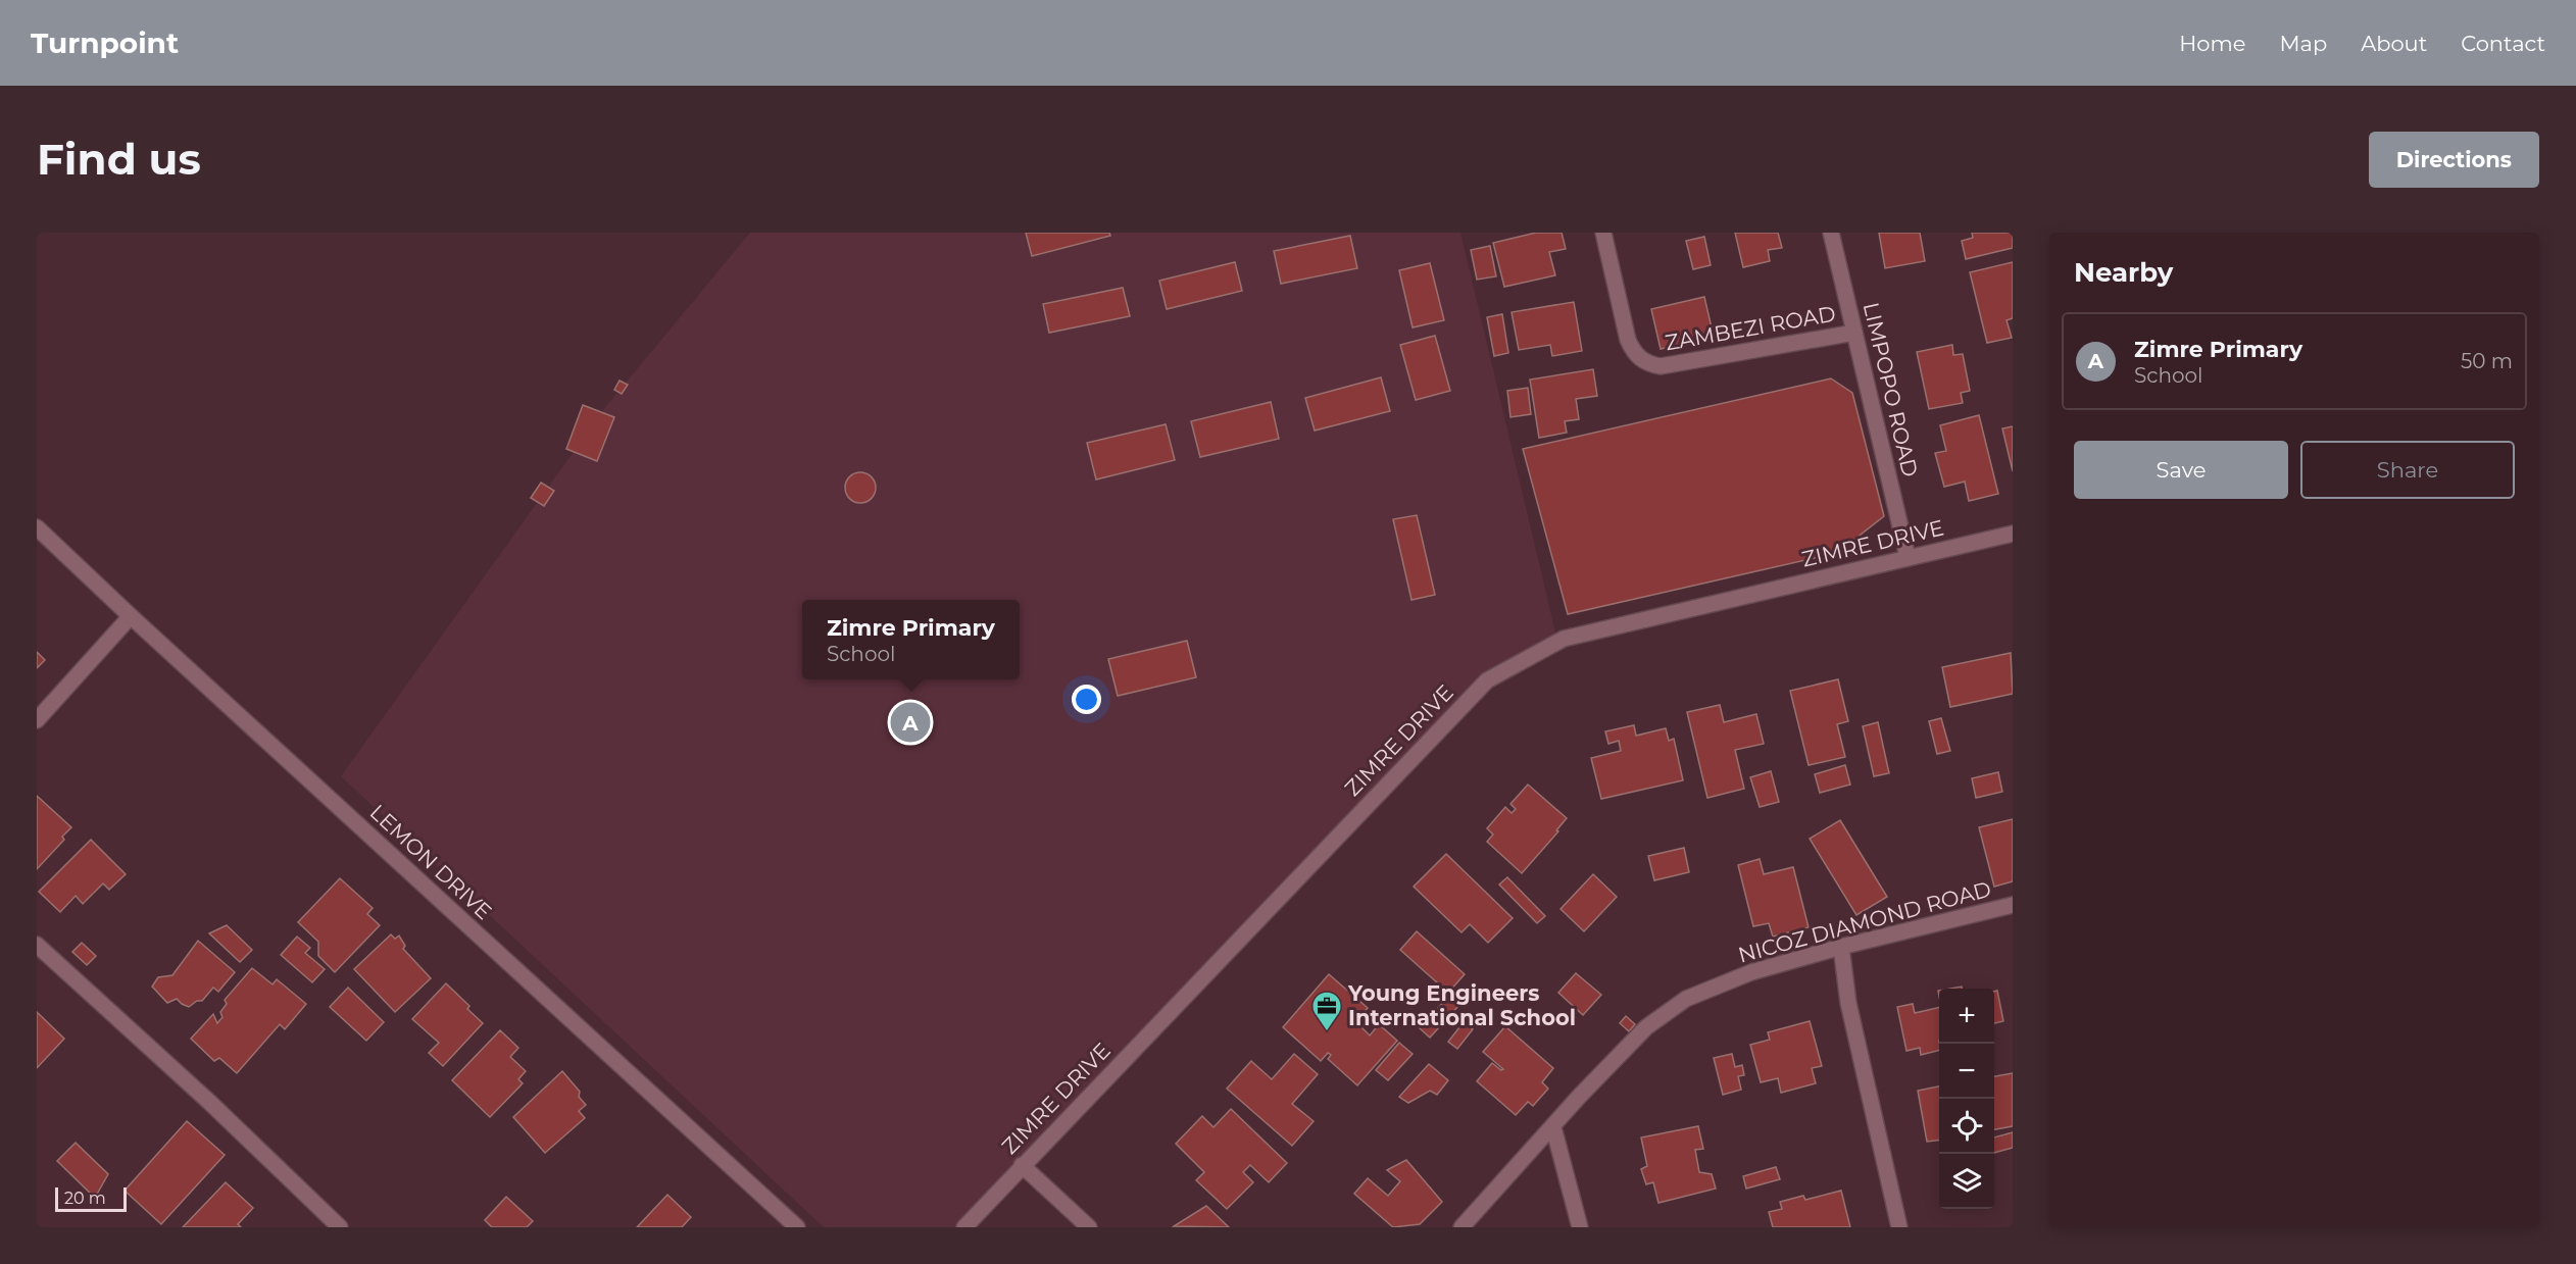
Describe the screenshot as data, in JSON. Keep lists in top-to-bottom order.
{
  "streets": {
    "street": [
      "ZAMBEZI ROAD",
      "LIMPOPO ROAD",
      "ZIMRE DRIVE",
      "LEMON DRIVE",
      "NICOZ DIAMOND ROAD"
    ]
  },
  "crossings": [
    ["ZAMBEZI ROAD", "LIMPOPO ROAD"],
    ["LIMPOPO ROAD", "ZIMRE DRIVE"]
  ],
  "places": {
    "office": ["Young Engineers International School"]
  },
  "scale_bar": "20 m",
  "page": {
    "header": "Turnpoint",
    "nav": [
      "Home",
      "Map",
      "About",
      "Contact"
    ],
    "buttons": [
      "Directions",
      ["Save", "Share"]
    ],
    "title": "Find us",
    "heading": "Nearby",
    "list": [
      {
        "mark": "A",
        "name": "Zimre Primary",
        "note": "School",
        "value": "50 m"
      }
    ],
    "popup": ["Zimre Primary", "School"],
    "pins": "A",
    "map_buttons": ["+", "−"],
    "scale": "20 m"
  }
}
